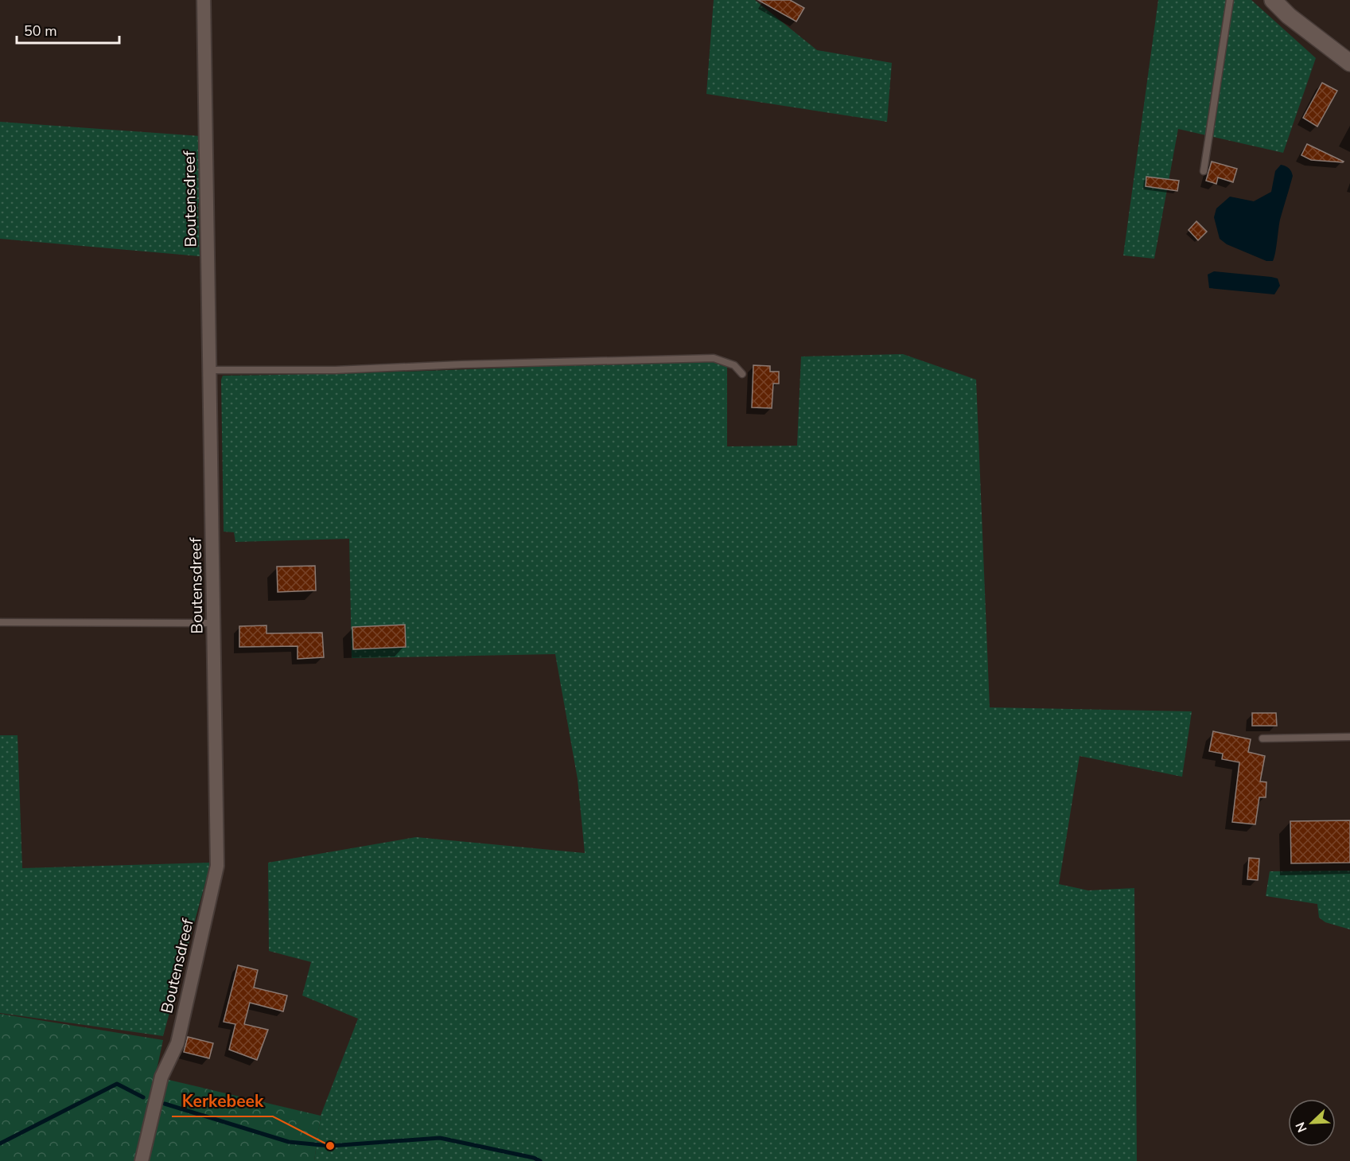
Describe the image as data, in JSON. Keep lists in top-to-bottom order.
{
  "streets": {
    "street": ["Boutensdreef"]
  },
  "places": ["Kerkebeek"],
  "scale_bar": "50 m",
  "north": "bottom left"
}
